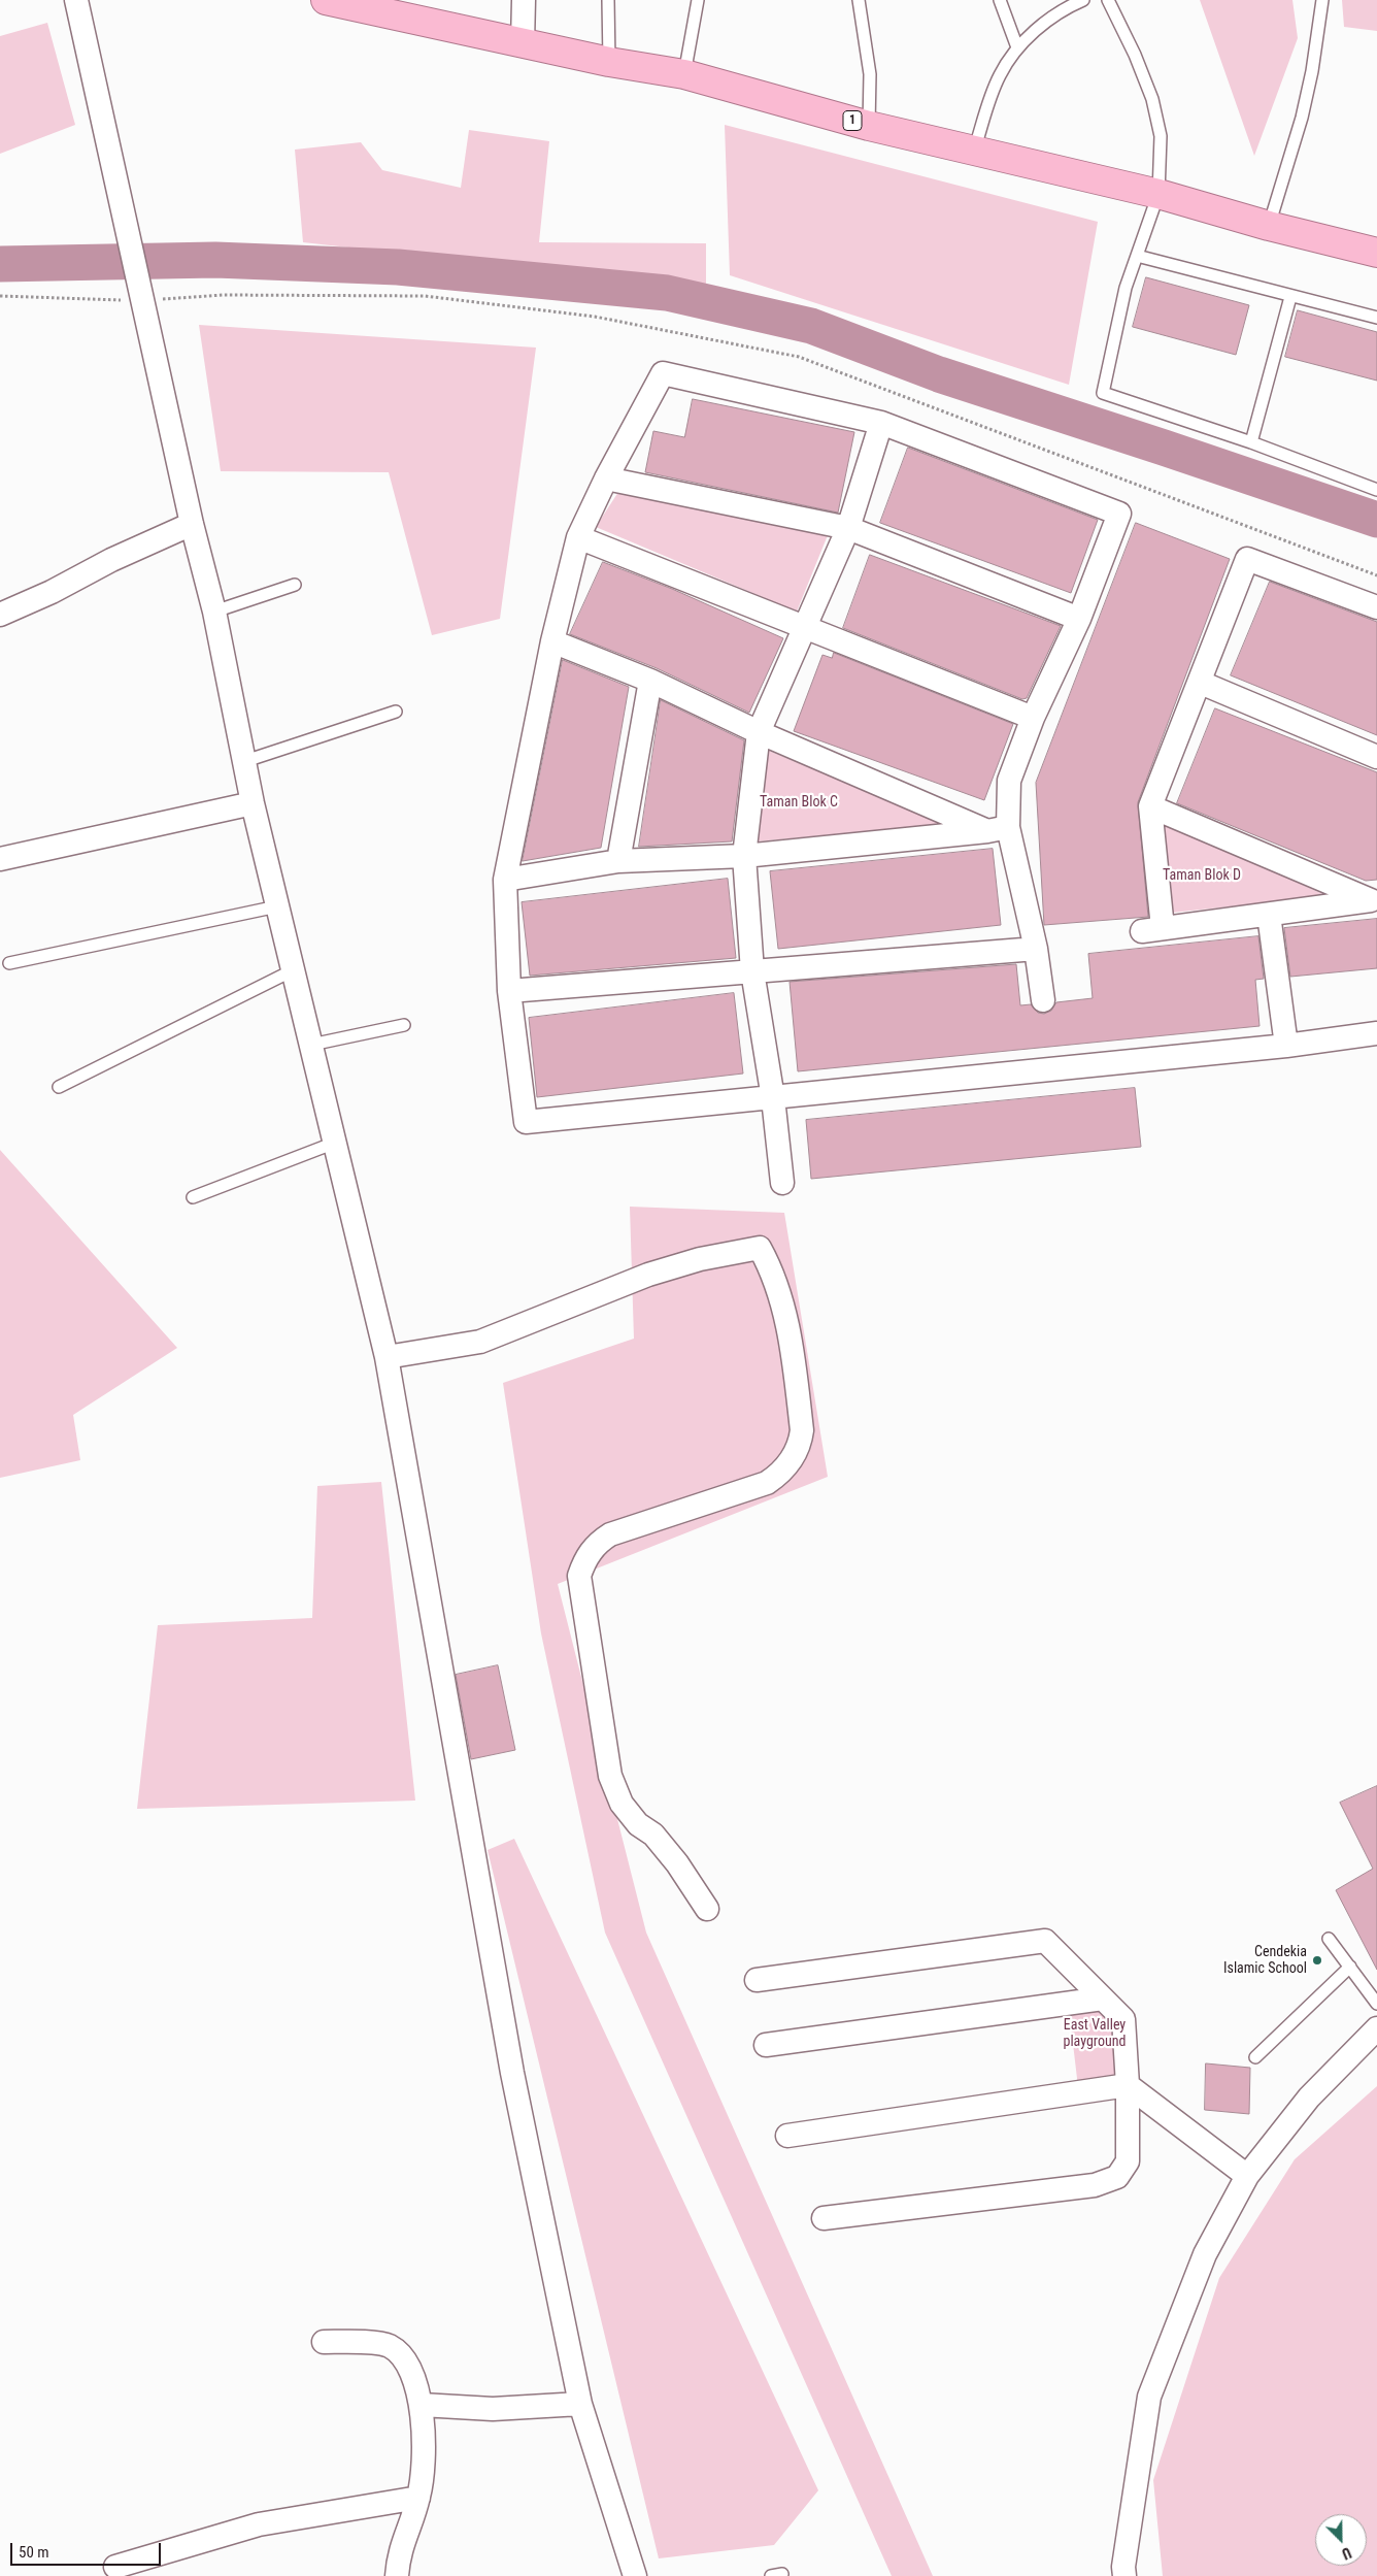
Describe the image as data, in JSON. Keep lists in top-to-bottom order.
{
  "streets": {
    "highway": ["1"]
  },
  "parks": ["Taman Blok C", "Taman Blok D", "East Valley playground"],
  "places": ["Cendekia Islamic School"],
  "scale_bar": "50 m",
  "north": "bottom right"
}
